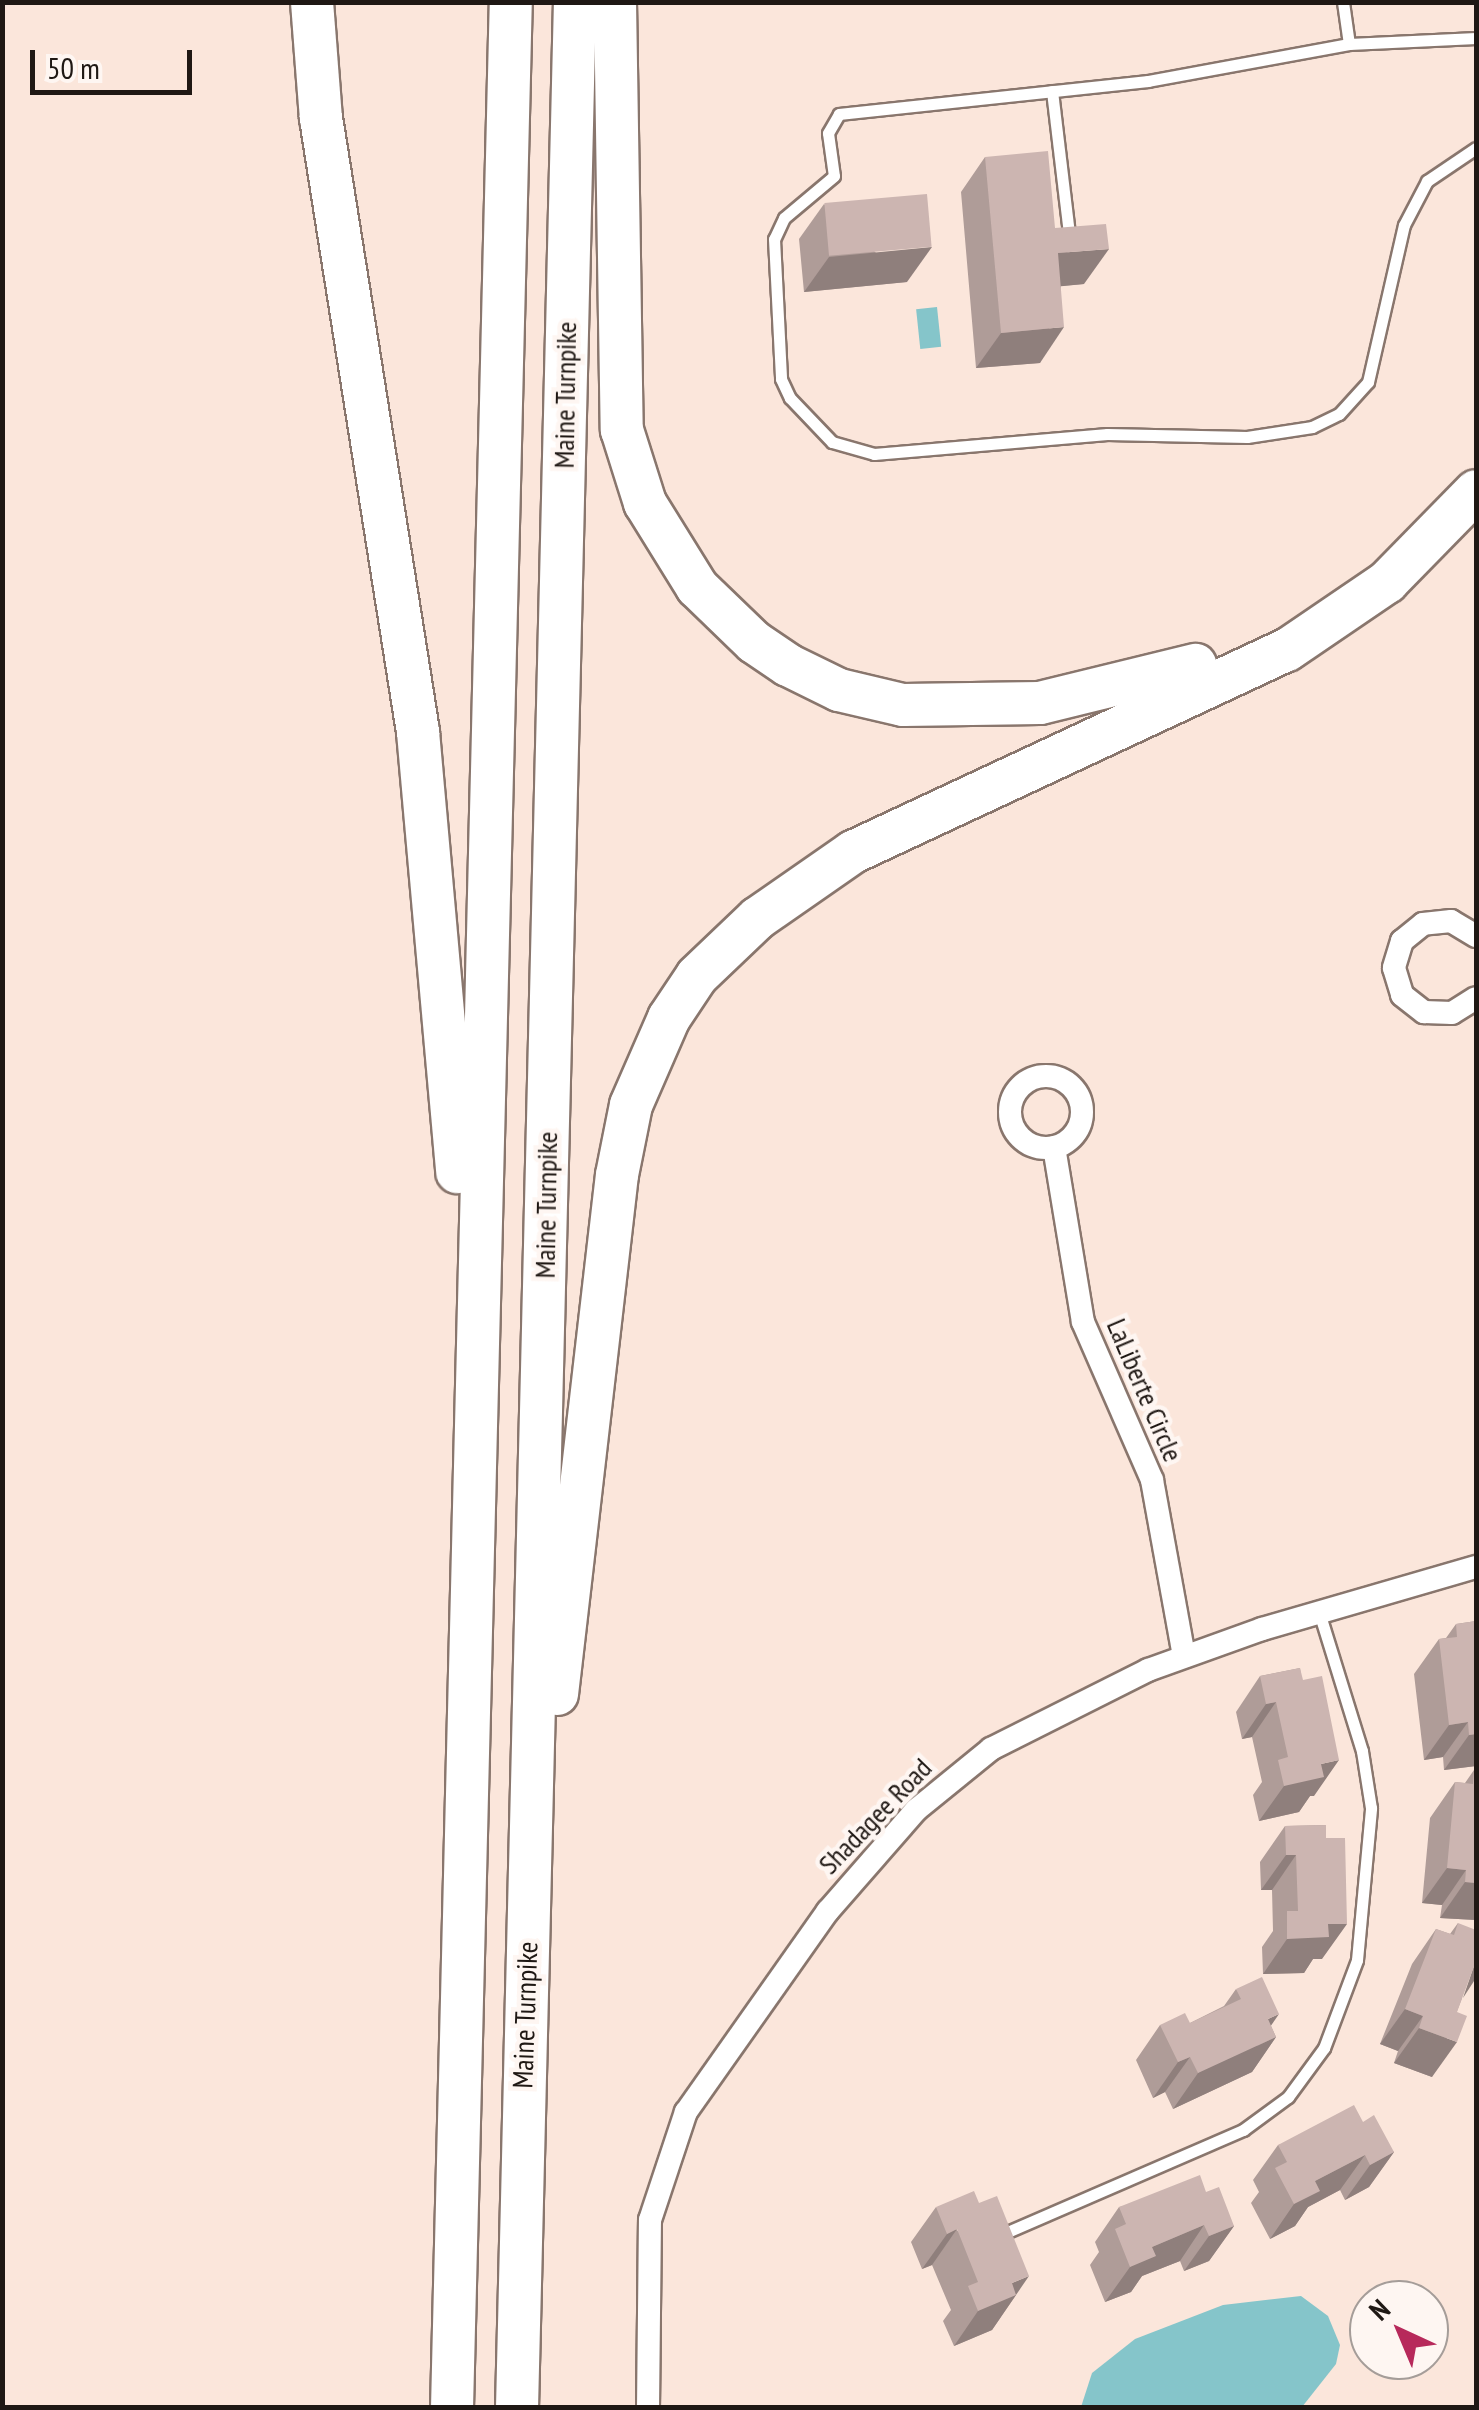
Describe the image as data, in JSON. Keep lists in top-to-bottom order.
{
  "streets": {
    "highway": ["Maine Turnpike"],
    "street": ["LaLiberte Circle", "Shadagee Road"]
  },
  "crossings": [
    ["LaLiberte Circle", "Shadagee Road"]
  ],
  "scale_bar": "50 m",
  "north": "top left"
}
